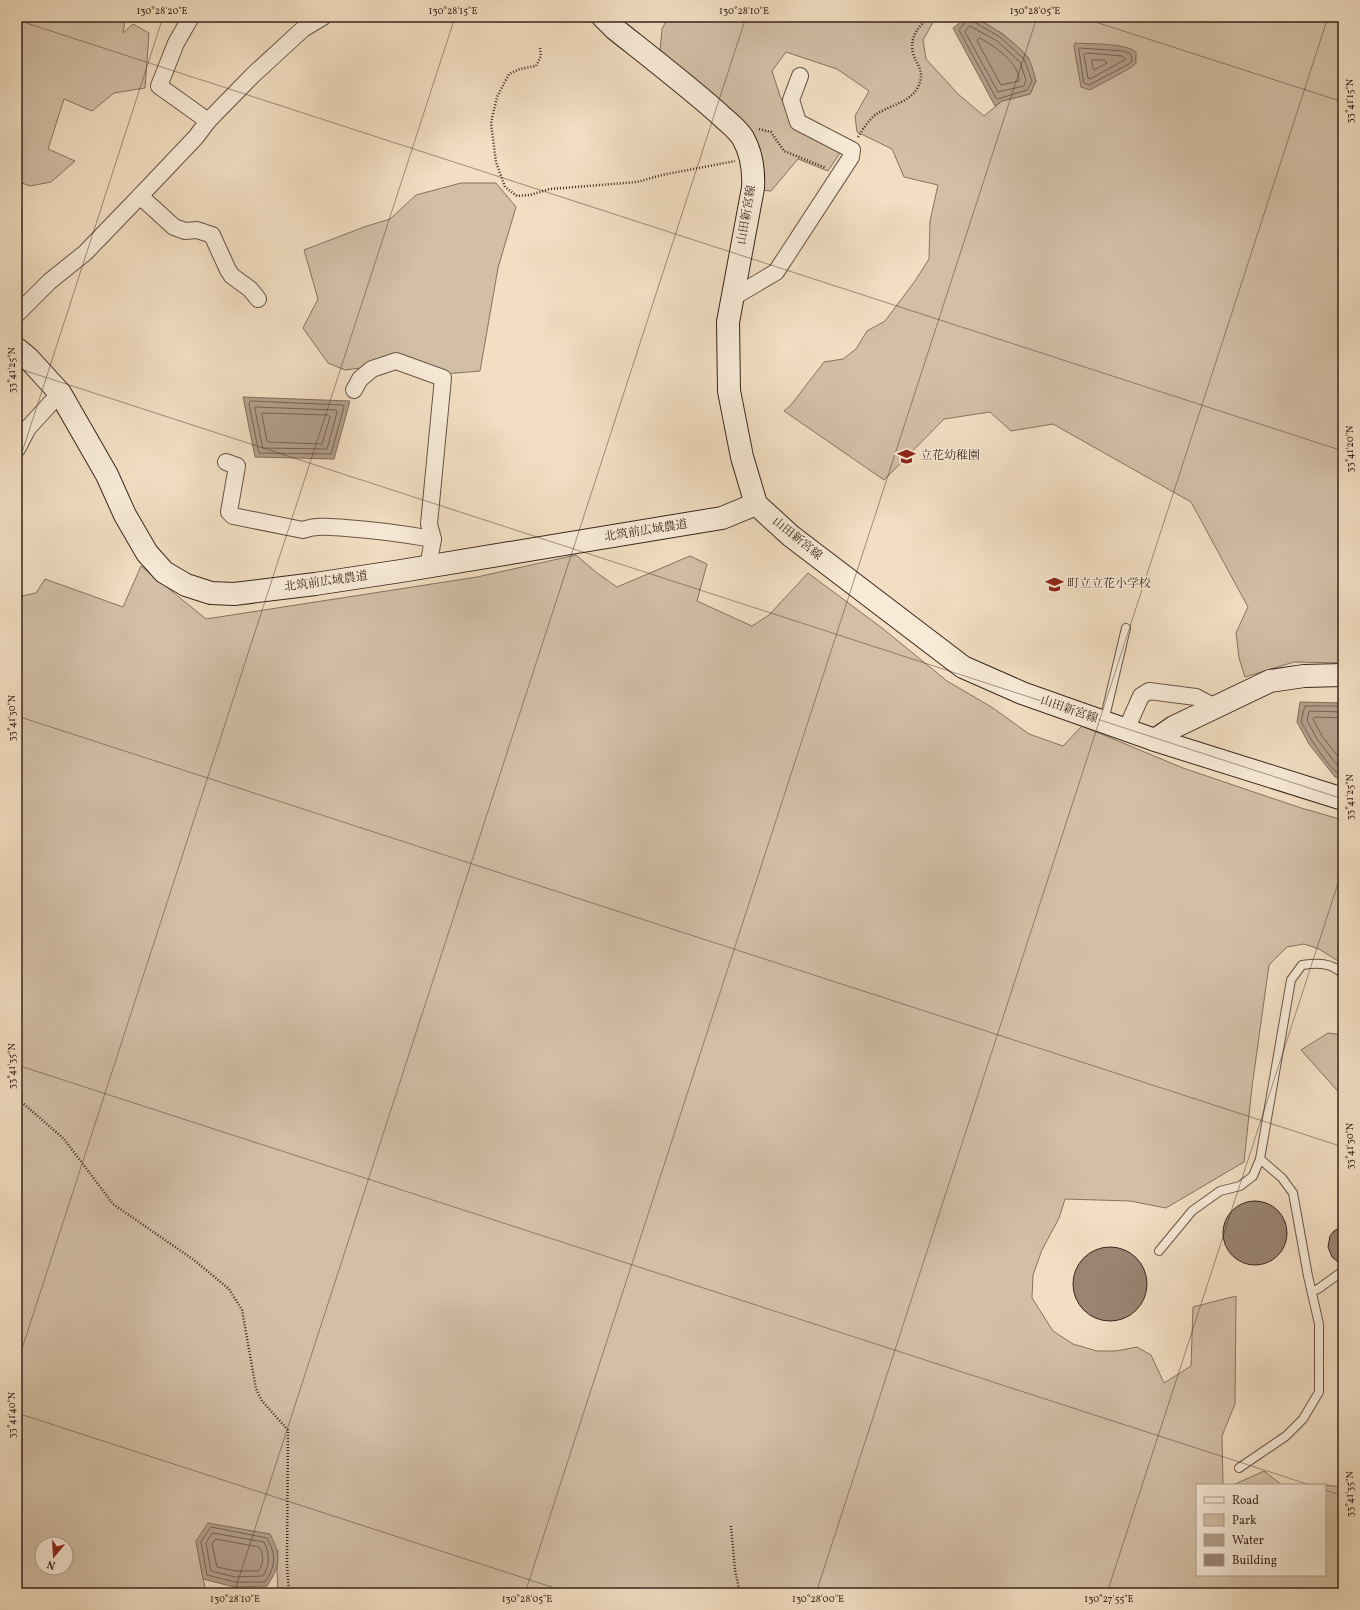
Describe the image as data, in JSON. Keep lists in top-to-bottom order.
{
  "streets": {
    "main road": ["山田新宮線", "北筑前広域農道"]
  },
  "crossings": [
    ["山田新宮線", "北筑前広域農道"]
  ],
  "places": {
    "school or university": ["立花幼稚園", "町立立花小学校"]
  },
  "legend": [
    "Road",
    "Park",
    "Water",
    "Building"
  ],
  "north": "bottom",
  "coordinates": [
    "130°28'20\"E",
    "130°28'15\"E",
    "130°28'10\"E",
    "130°28'05\"E",
    "33°41'15\"N",
    "33°41'25\"N",
    "33°41'20\"N",
    "33°41'30\"N",
    "33°41'35\"N",
    "33°41'40\"N",
    "130°28'00\"E",
    "130°27'55\"E"
  ]
}
